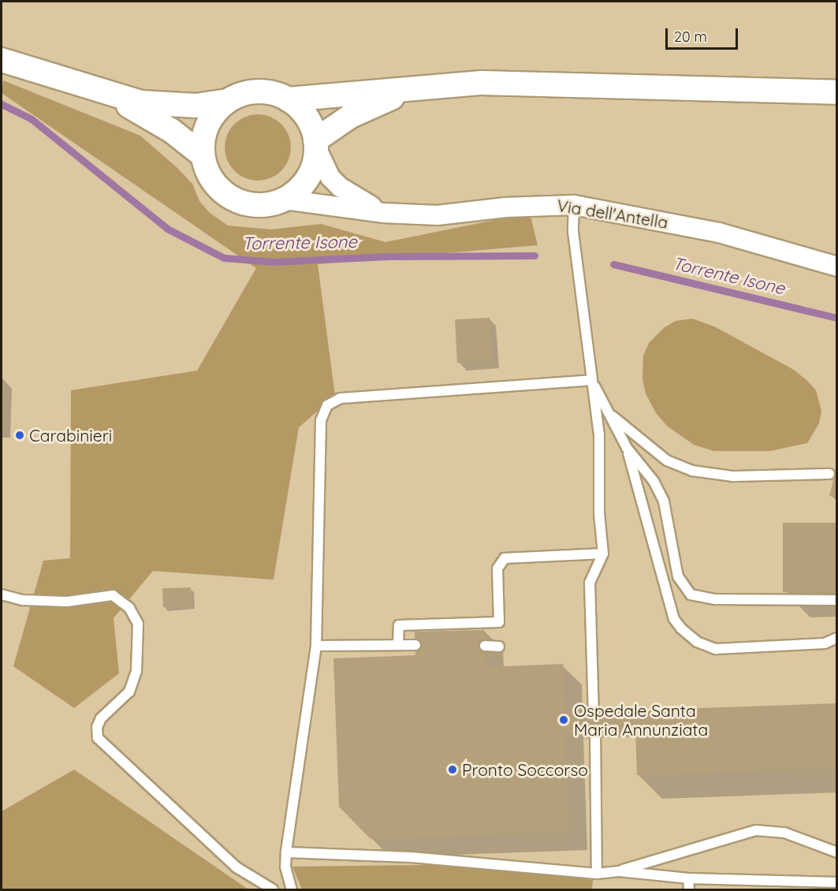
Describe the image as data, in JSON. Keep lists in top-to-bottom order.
{
  "streets": {
    "street": ["Via dell'Antella"]
  },
  "water": ["Torrente Isone"],
  "places": ["Carabinieri", "Ospedale Santa Maria Annunziata", "Pronto Soccorso"],
  "scale_bar": "20 m"
}
